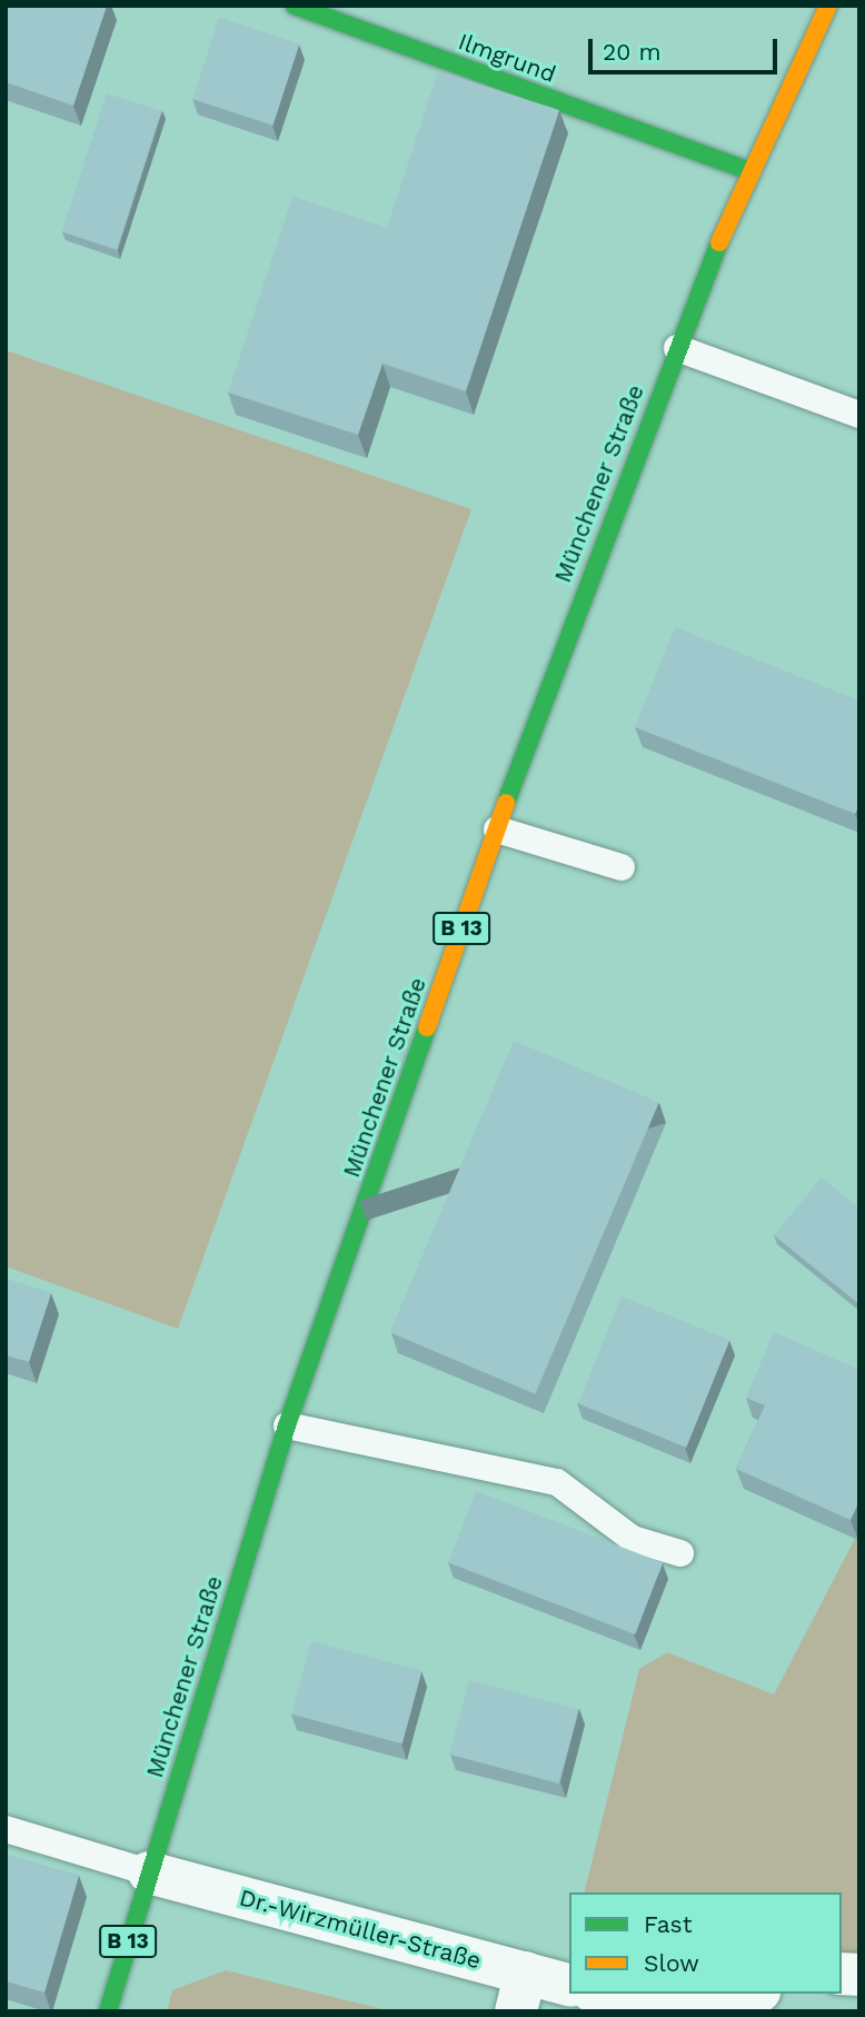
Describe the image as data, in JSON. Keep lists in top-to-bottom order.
{
  "streets": {
    "main road": ["Ilmgrund", "Münchener Straße", "B 13"],
    "street": ["Dr.-Wirzmüller-Straße"]
  },
  "crossings": [
    ["Ilmgrund", "Münchener Straße"],
    ["Münchener Straße", "Dr.-Wirzmüller-Straße"]
  ],
  "legend": ["Fast", "Slow"],
  "scale_bar": "20 m"
}
